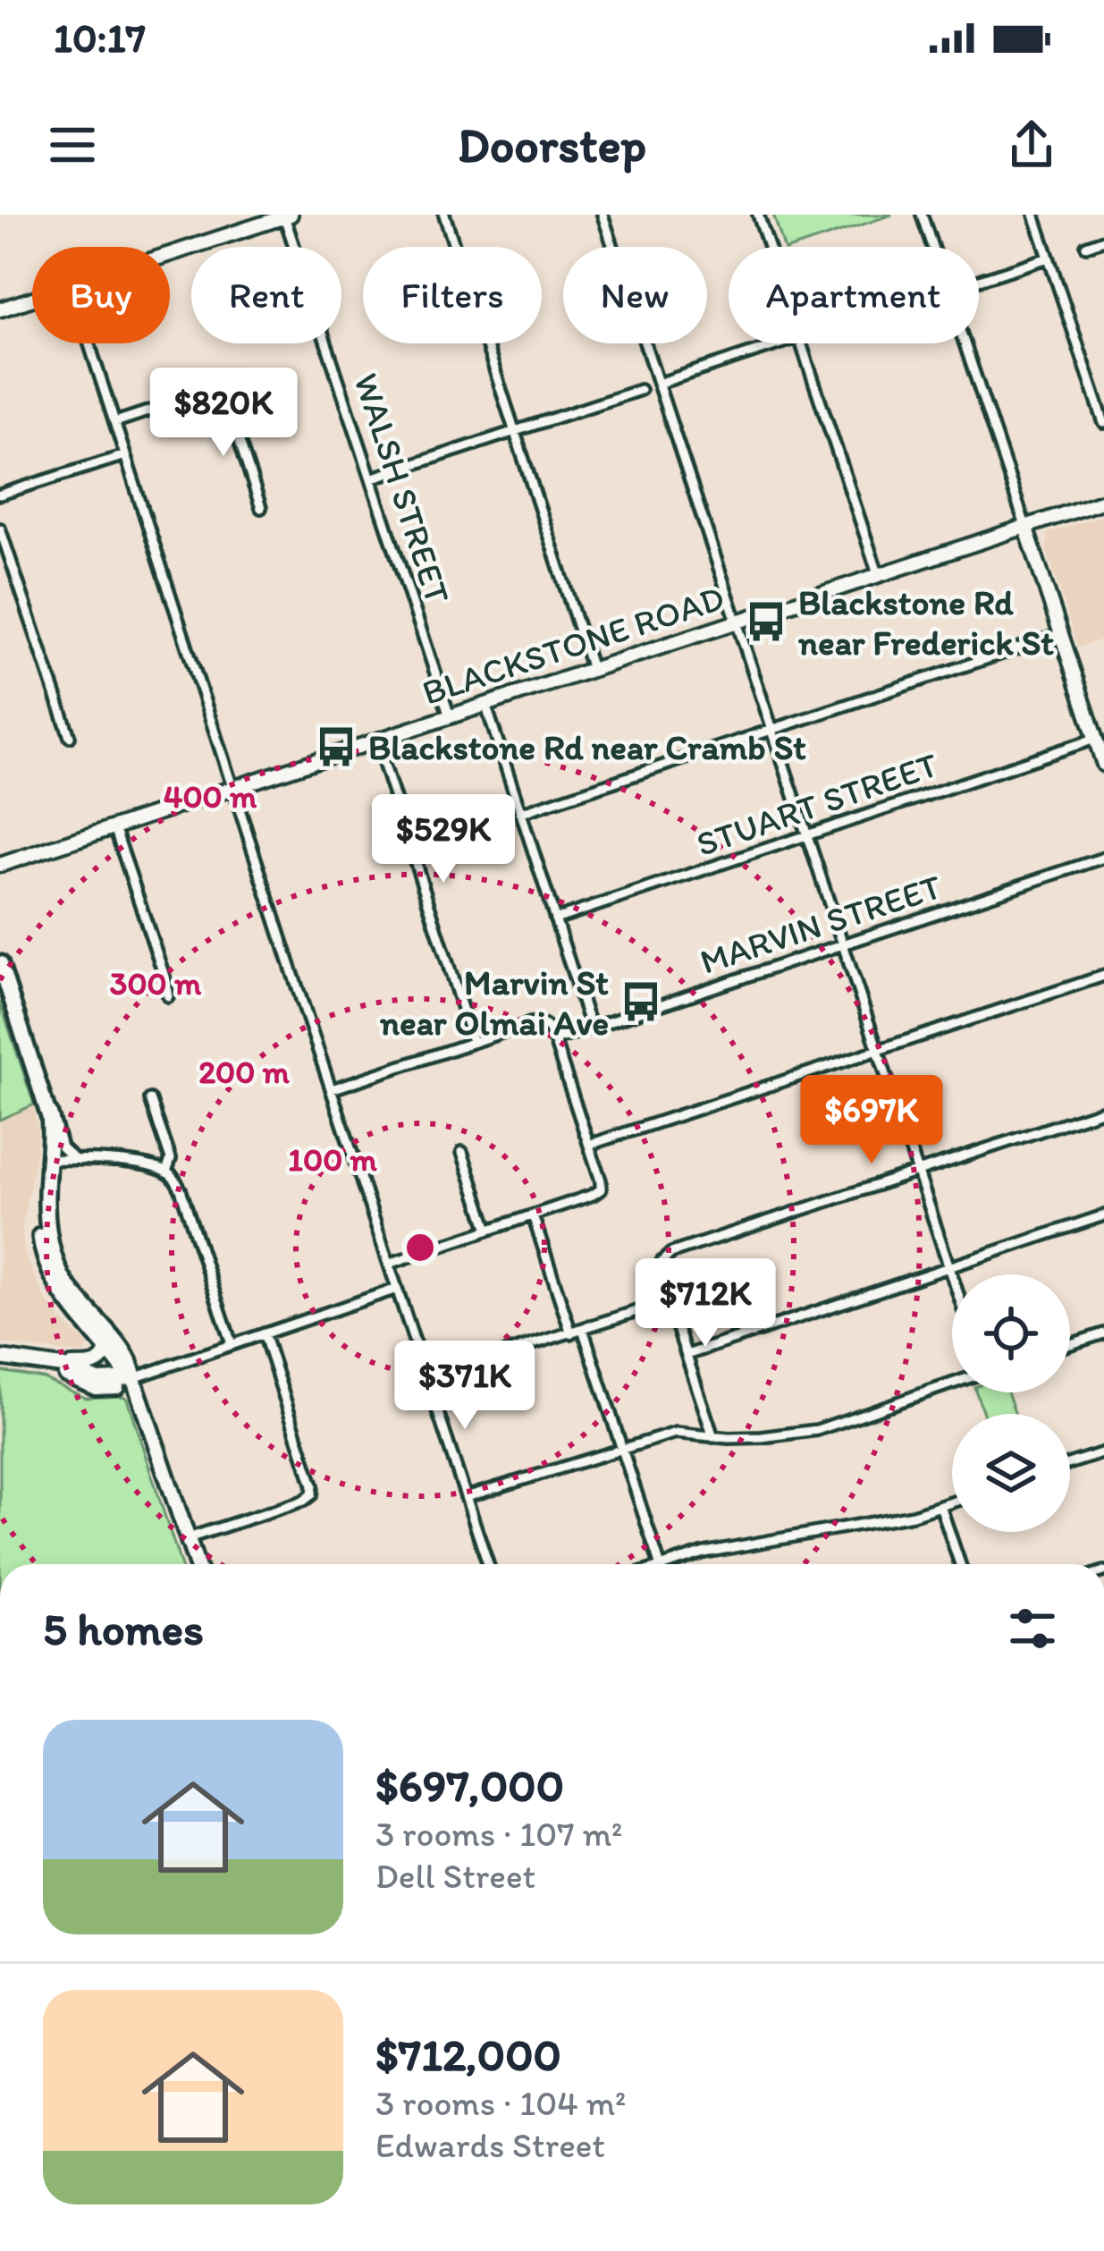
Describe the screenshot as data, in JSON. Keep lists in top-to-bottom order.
{
  "streets": {
    "main road": ["BLACKSTONE ROAD"],
    "street": ["WALSH STREET", "STUART STREET", "MARVIN STREET"]
  },
  "crossings": [
    ["WALSH STREET", "BLACKSTONE ROAD"]
  ],
  "places": {
    "bus stop": ["Blackstone Rd near Frederick St", "Blackstone Rd near Cramb St", "Marvin St near Olmai Ave"]
  },
  "page": {
    "status": "10:17",
    "header": "Doorstep",
    "chip": [
      "Buy",
      "Rent",
      "Filters",
      "New",
      "Apartment"
    ],
    "price": [
      "$820K",
      "$529K",
      "$697K",
      "$712K",
      "$371K"
    ],
    "heading": "5 homes",
    "list": [
      {
        "name": "$697,000",
        "note": "3 rooms · 107 m² · Dell Street"
      },
      {
        "name": "$712,000",
        "note": "3 rooms · 104 m² · Edwards Street"
      }
    ]
  },
  "rings": [
    "400 m",
    "300 m",
    "200 m",
    "100 m"
  ]
}
